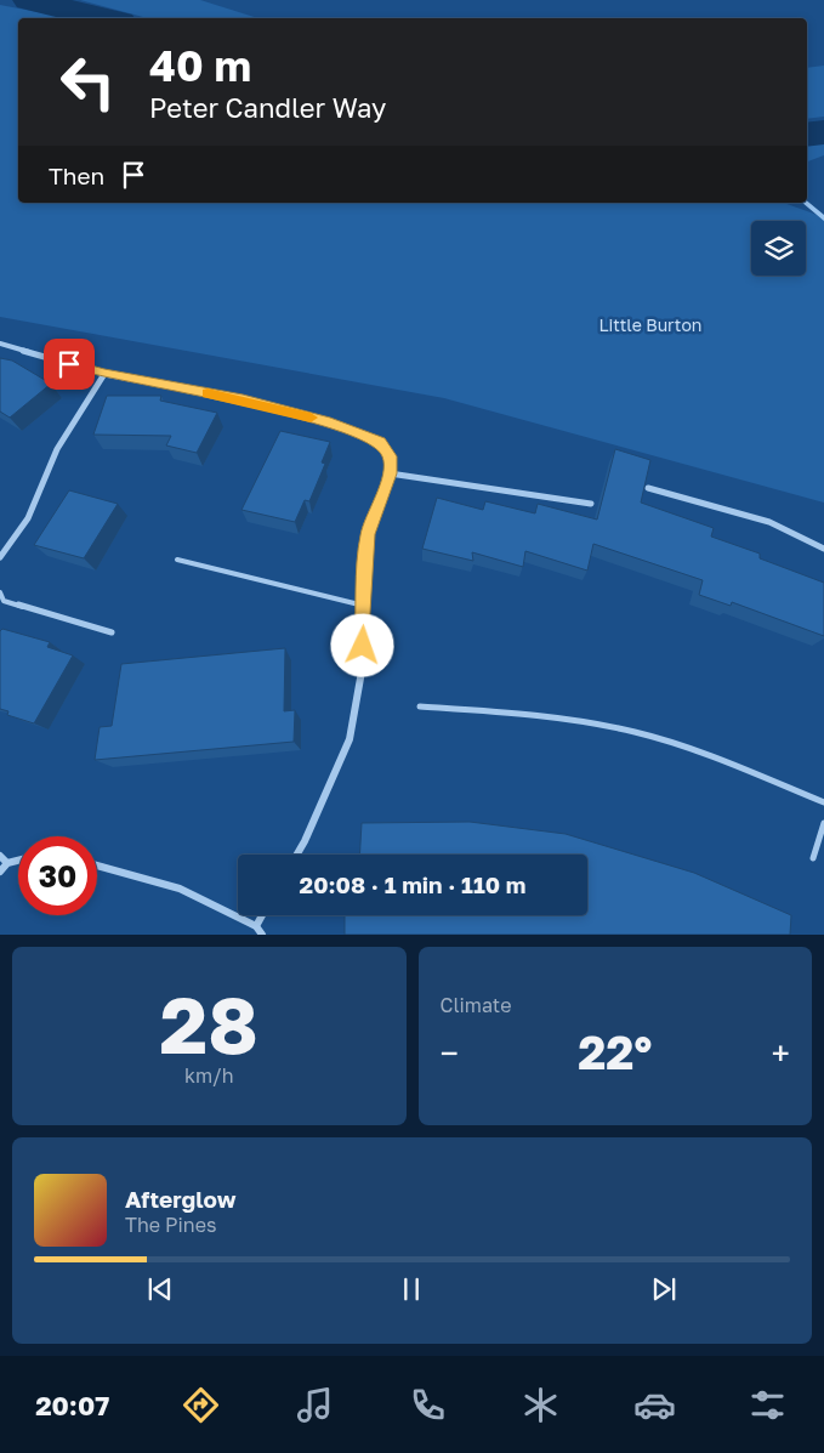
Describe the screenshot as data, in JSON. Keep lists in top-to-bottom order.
{
  "parks": ["Little Burton"],
  "page": {
    "turn": ["40 m", "Peter Candler Way"],
    "then": "Then",
    "limit": "30",
    "trip": "20:08 · 1 min · 110 m",
    "tile": [
      ["28", "km/h"],
      "Climate"
    ],
    "heat": ["−", "22°", "+"],
    "song": ["Afterglow", "The Pines"],
    "tabs": "20:07"
  }
}
